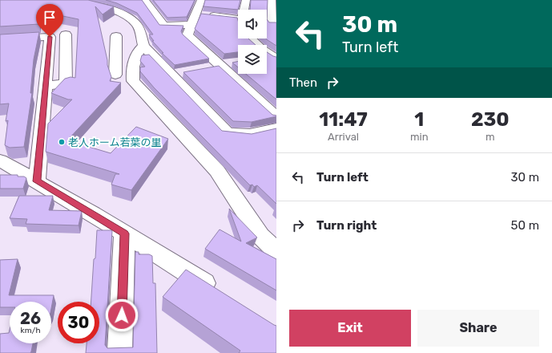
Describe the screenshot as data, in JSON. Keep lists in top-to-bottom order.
{
  "places": ["老人ホーム若葉の里"],
  "page": {
    "turn": ["30 m", "Turn left"],
    "then": "Then",
    "eta": [
      "11:47",
      "Arrival",
      "1",
      "min",
      "230",
      "m"
    ],
    "list": [
      {
        "name": "Turn left",
        "value": "30 m"
      },
      {
        "name": "Turn right",
        "value": "50 m"
      }
    ],
    "speed": "26 km/h",
    "limit": "30",
    "buttons": ["Exit", "Share"]
  }
}
